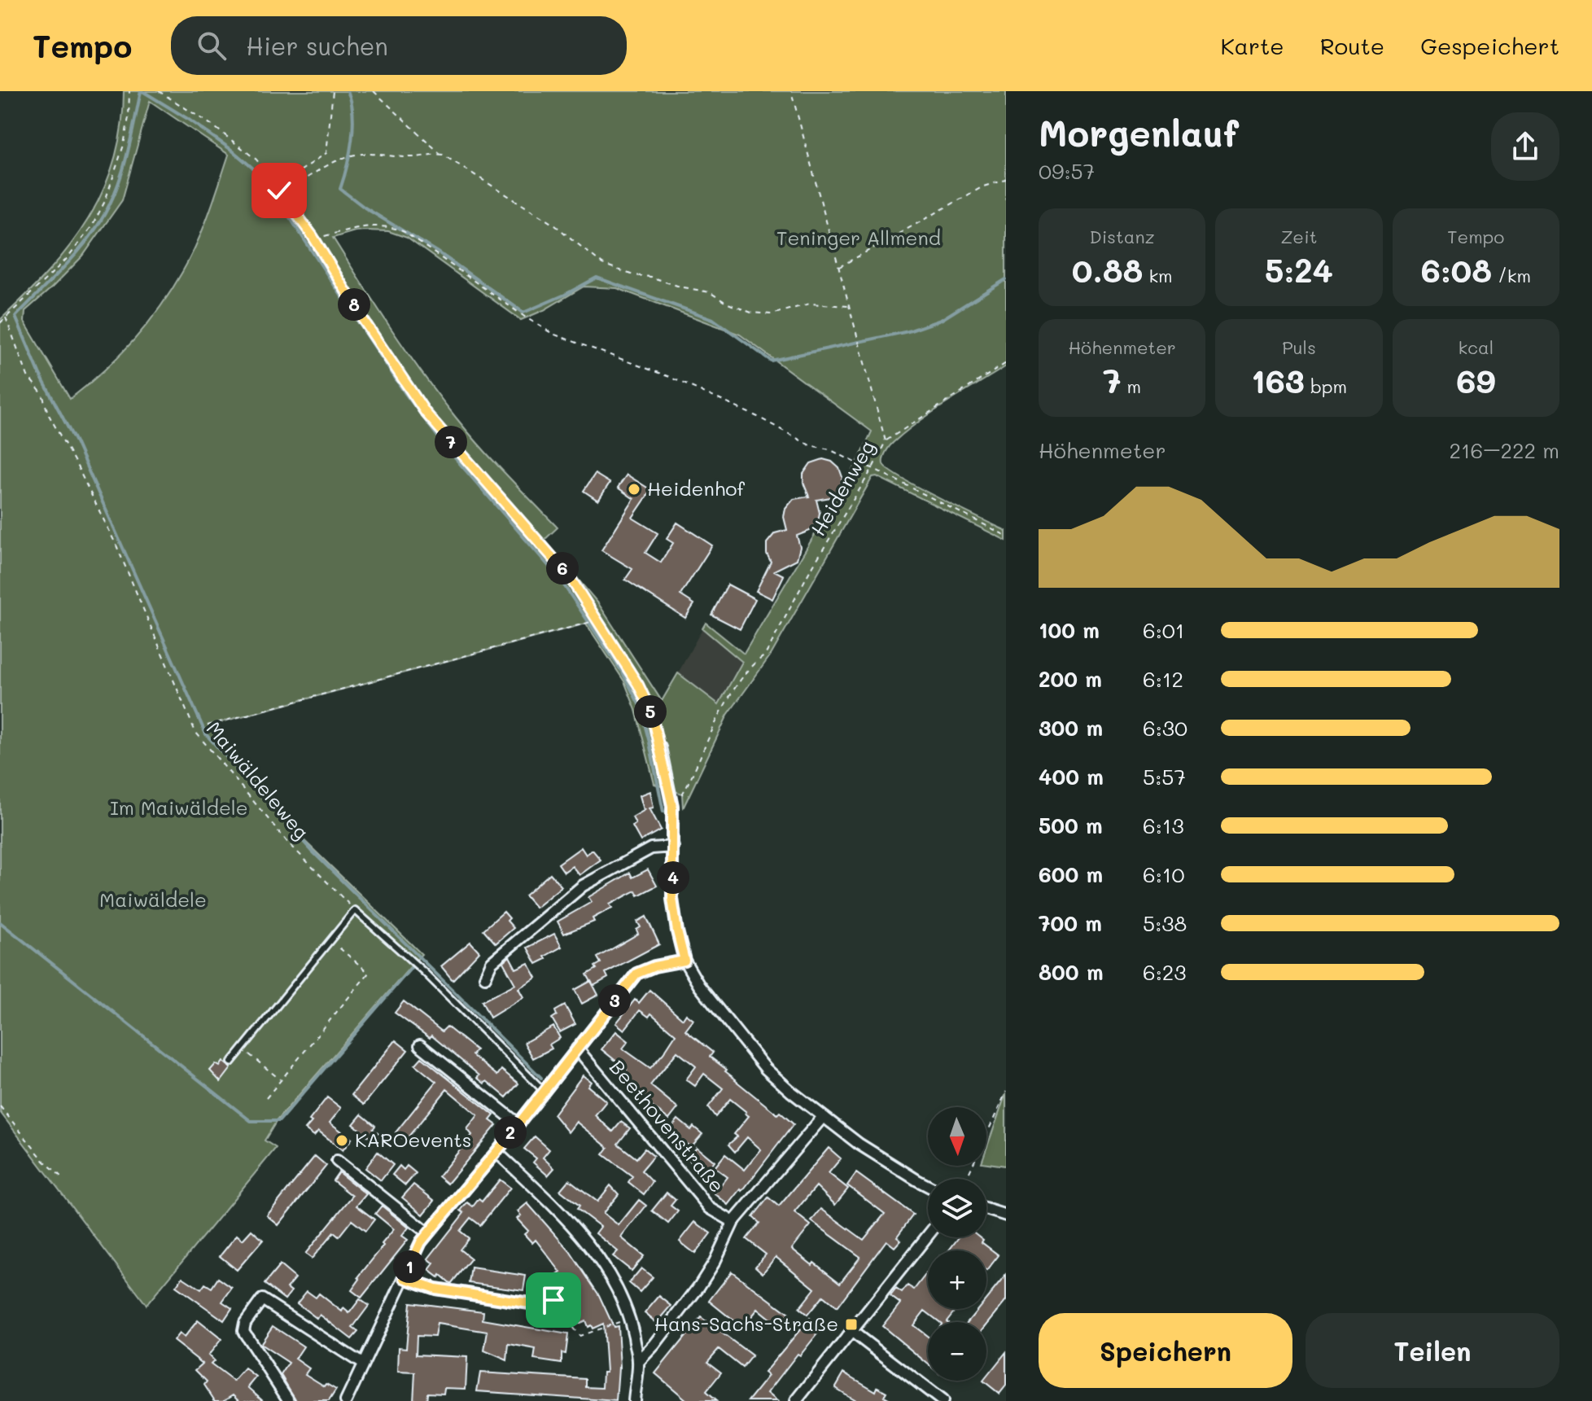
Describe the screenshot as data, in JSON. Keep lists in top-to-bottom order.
{
  "streets": {
    "street": ["Beethovenstraße"],
    "path": ["Heidenweg", "Maiwäldeleweg"]
  },
  "parks": ["Teninger Allmend", "Im Maiwäldele", "Maiwäldele"],
  "places": {
    "other": ["Heidenhof", "KAROevents"],
    "transit": ["Hans-Sachs-Straße"]
  },
  "north": "bottom",
  "page": {
    "header": "Tempo",
    "search": "Hier suchen",
    "nav": ["Karte", "Route", "Gespeichert"],
    "heading": ["Morgenlauf", "09:57"],
    "stats": [
      ["Distanz", "0.88 km"],
      ["Zeit", "5:24"],
      ["Tempo", "6:08 /km"],
      ["Höhenmeter", "7 m"],
      ["Puls", "163 bpm"],
      ["kcal", "69"]
    ],
    "pins": [
      "8",
      "7",
      "6",
      "5",
      "4",
      "3",
      "2",
      "1"
    ],
    "chart": ["Höhenmeter", "216–222 m"],
    "list": [
      {
        "name": "100 m",
        "note": "6:01"
      },
      {
        "name": "200 m",
        "note": "6:12"
      },
      {
        "name": "300 m",
        "note": "6:30"
      },
      {
        "name": "400 m",
        "note": "5:57"
      },
      {
        "name": "500 m",
        "note": "6:13"
      },
      {
        "name": "600 m",
        "note": "6:10"
      },
      {
        "name": "700 m",
        "note": "5:38"
      },
      {
        "name": "800 m",
        "note": "6:23"
      }
    ],
    "map_buttons": ["+", "−"],
    "buttons": ["Speichern", "Teilen"]
  }
}
